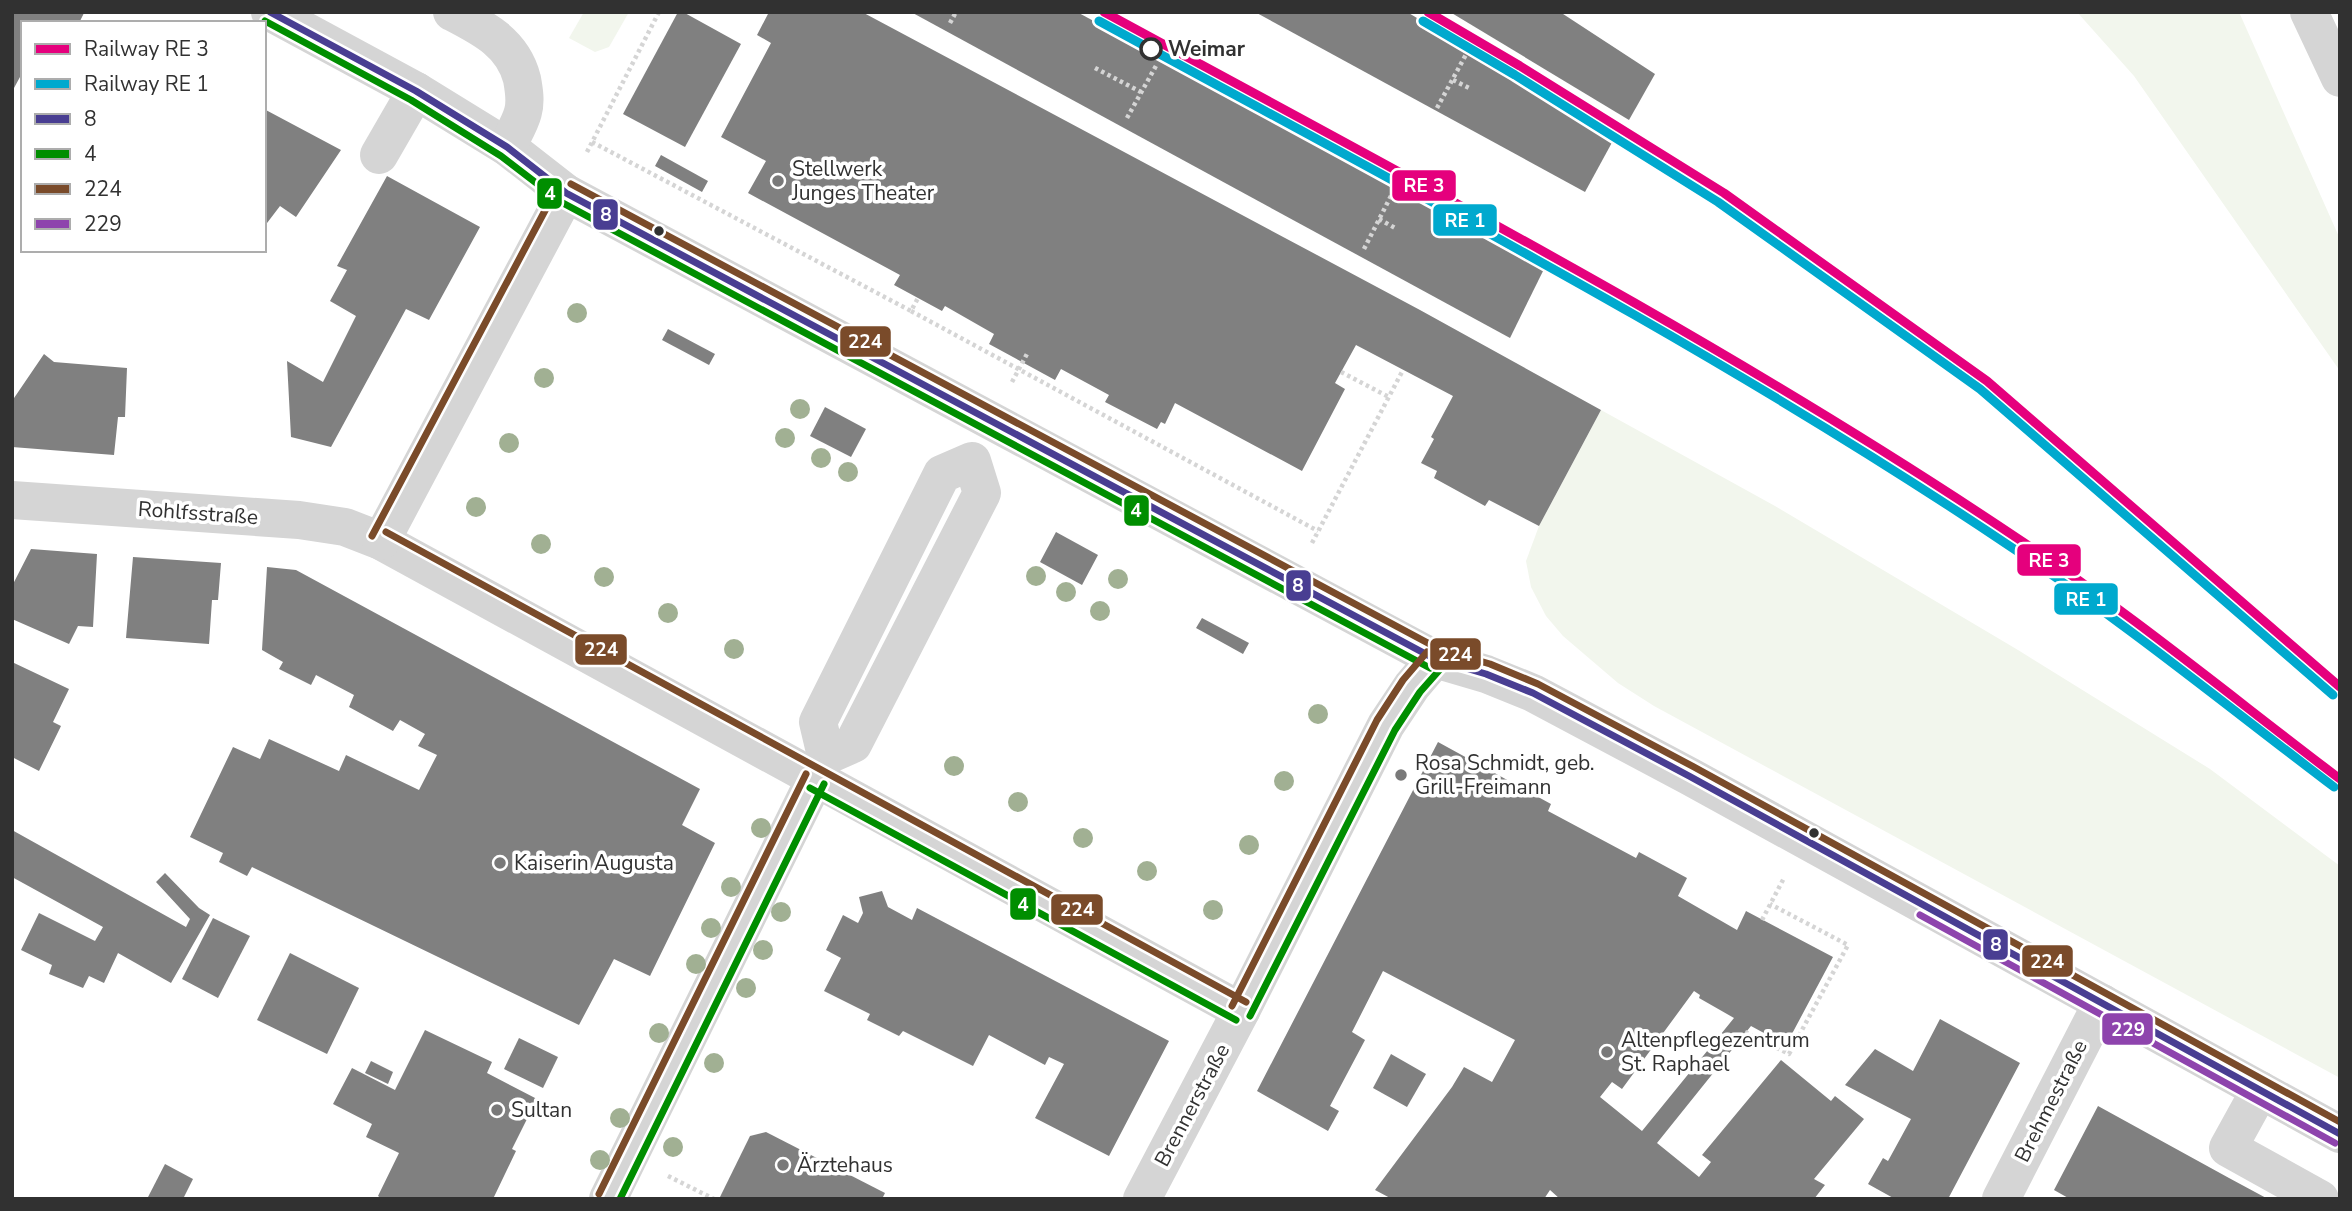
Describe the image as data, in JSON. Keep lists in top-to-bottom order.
{
  "streets": {
    "street": ["Rohlfsstraße", "Brehmestraße", "Brennerstraße"]
  },
  "crossings": [
    ["Rohlfsstraße", "Brennerstraße"]
  ],
  "places": [
    "Weimar",
    "Stellwerk Junges Theater",
    "Rosa Schmidt, geb. Grill-Freimann",
    "Kaiserin Augusta",
    "Altenpflegezentrum St. Raphael",
    "Sultan",
    "Ärztehaus"
  ],
  "lines": [
    "transit line 8",
    "transit line 4",
    "transit line 224",
    "transit line 229"
  ],
  "legend": [
    "Railway RE 3",
    "Railway RE 1",
    "8",
    "4",
    "224",
    "229"
  ]
}
